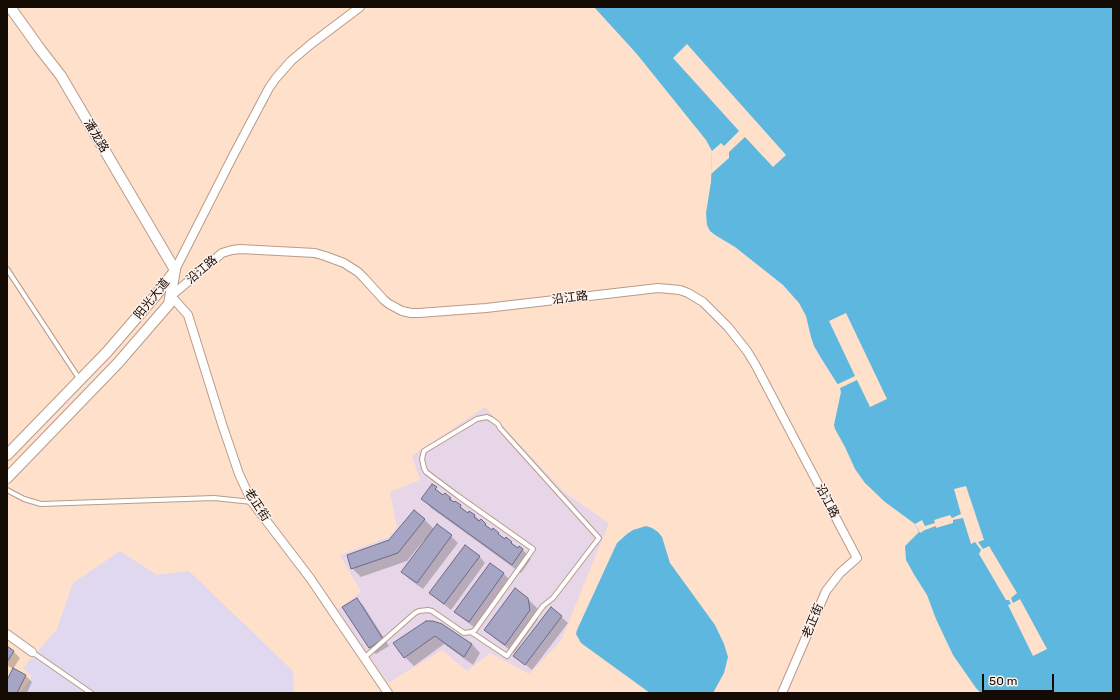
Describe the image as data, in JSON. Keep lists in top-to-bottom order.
{
  "streets": {
    "street": [
      "潘龙路",
      "沿江路",
      "阳光大道",
      "老正街"
    ]
  },
  "crossings": [
    ["潘龙路", "阳光大道"],
    ["沿江路", "阳光大道"],
    ["沿江路", "老正街"],
    ["阳光大道", "老正街"]
  ],
  "scale_bar": "50 m"
}
